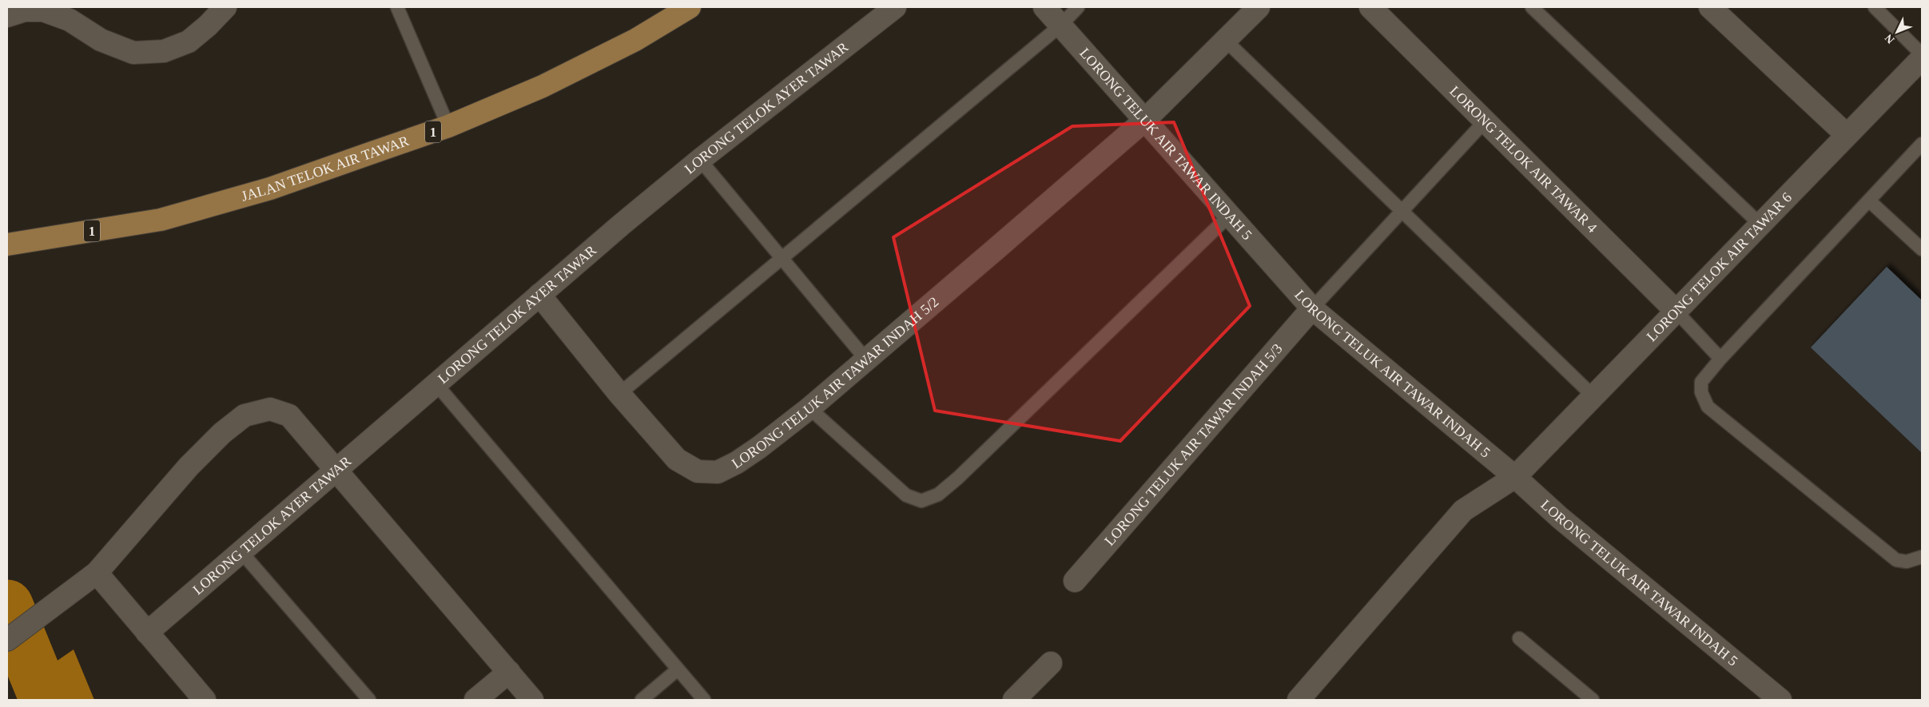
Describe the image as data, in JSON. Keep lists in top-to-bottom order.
{
  "streets": {
    "main road": ["1", "JALAN TELOK AIR TAWAR"],
    "street": [
      "LORONG TELOK AYER TAWAR",
      "LORONG TELUK AIR TAWAR INDAH 5",
      "LORONG TELOK AIR TAWAR 4",
      "LORONG TELOK AIR TAWAR 6",
      "LORONG TELUK AIR TAWAR INDAH 5/2",
      "LORONG TELUK AIR TAWAR INDAH 5/3"
    ]
  },
  "crossings": [
    ["LORONG TELOK AYER TAWAR", "LORONG TELUK AIR TAWAR INDAH 5/2"],
    ["LORONG TELUK AIR TAWAR INDAH 5", "LORONG TELOK AIR TAWAR 6"],
    ["LORONG TELUK AIR TAWAR INDAH 5", "LORONG TELUK AIR TAWAR INDAH 5/2"],
    ["LORONG TELUK AIR TAWAR INDAH 5", "LORONG TELUK AIR TAWAR INDAH 5/3"],
    ["LORONG TELOK AIR TAWAR 4", "LORONG TELOK AIR TAWAR 6"]
  ],
  "north": "bottom left"
}
